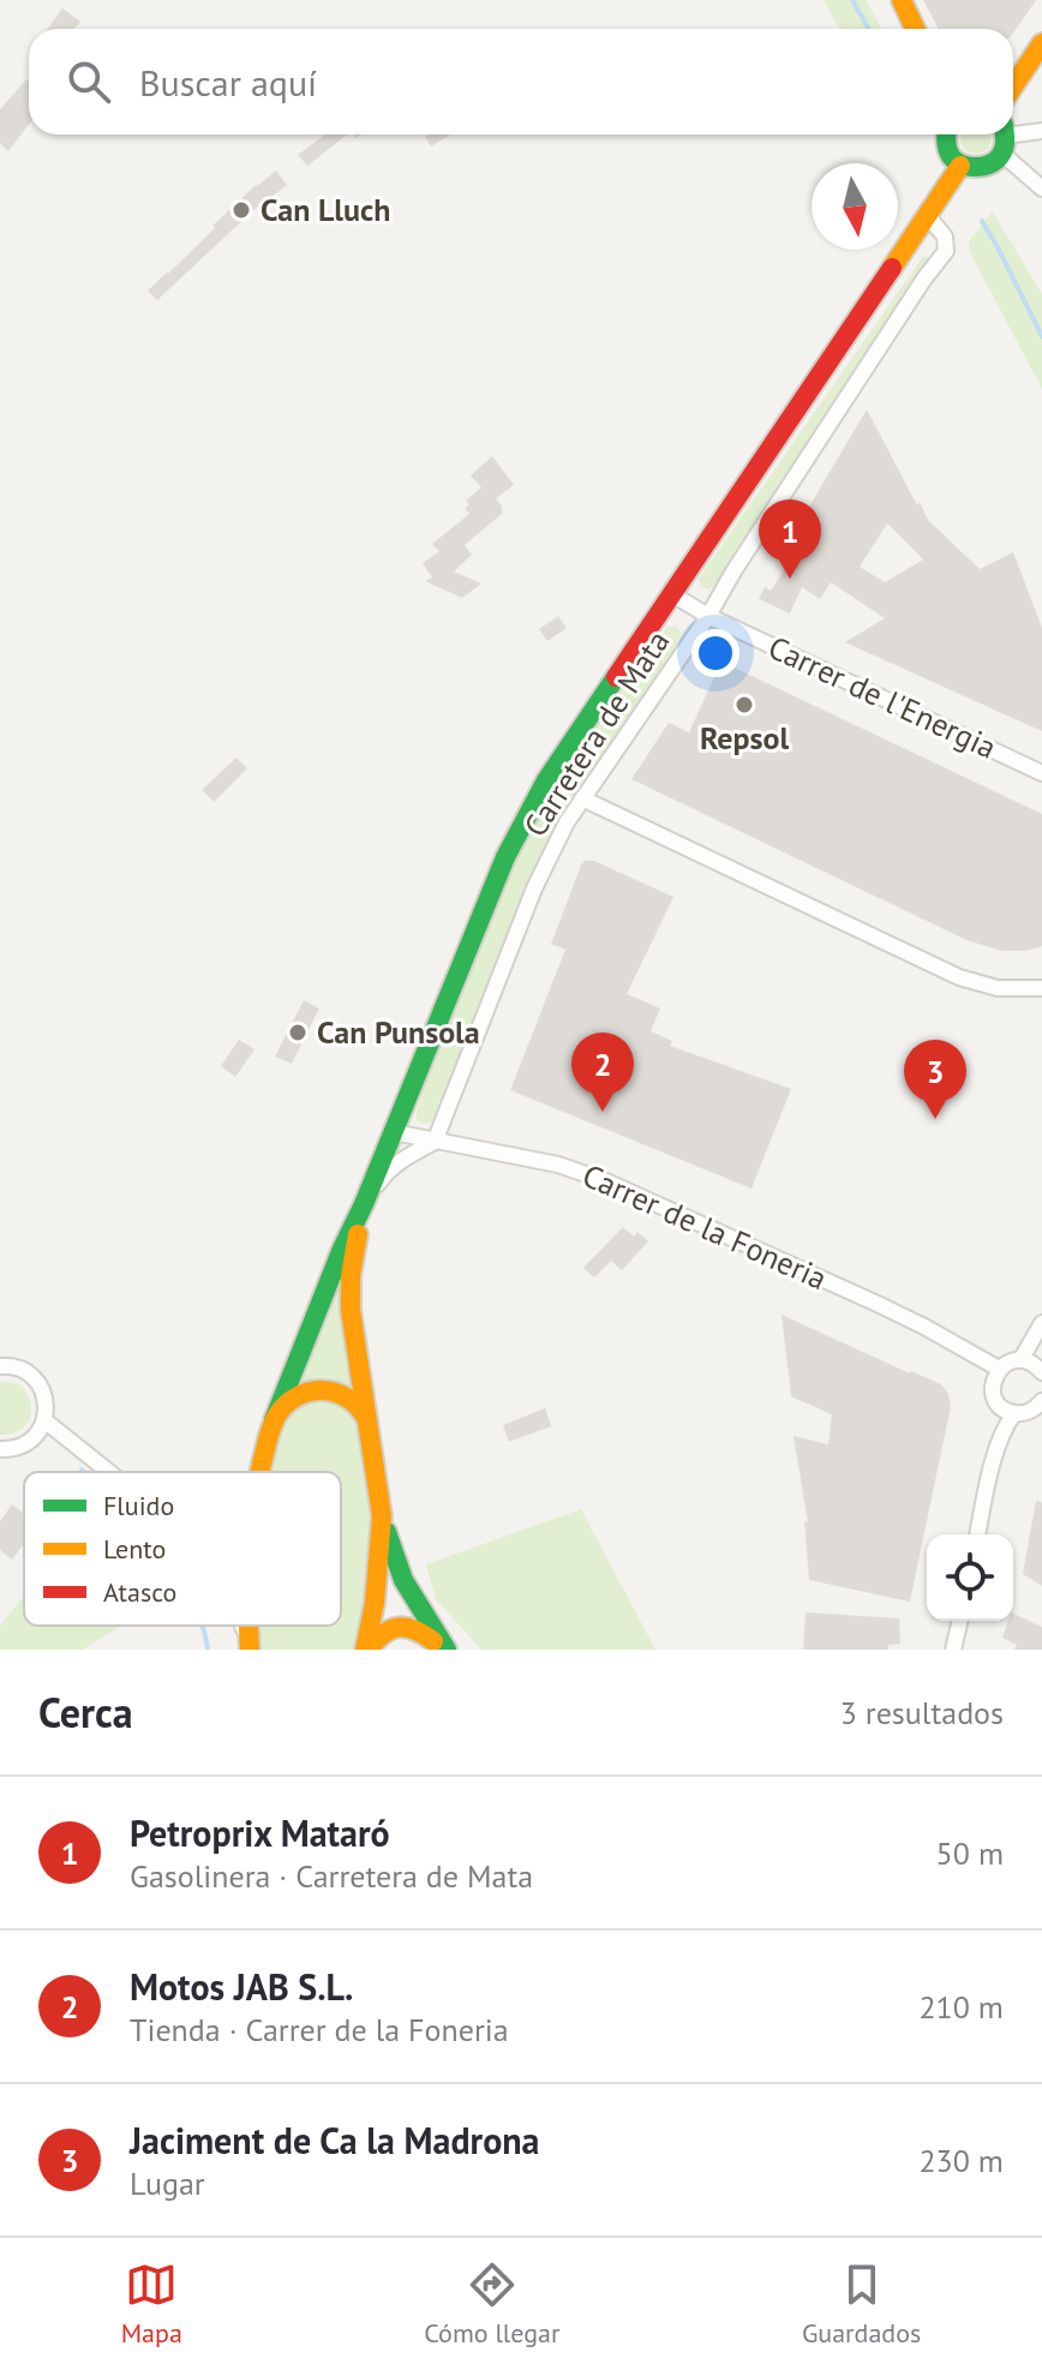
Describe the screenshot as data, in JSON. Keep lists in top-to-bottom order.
{
  "streets": {
    "street": ["Carrer de l'Energia", "Carretera de Mata", "Carrer de la Foneria"]
  },
  "crossings": [
    ["Carrer de l'Energia", "Carretera de Mata"],
    ["Carretera de Mata", "Carrer de la Foneria"]
  ],
  "places": ["Can Lluch", "Repsol", "Can Punsola"],
  "legend": ["Fluido", "Lento", "Atasco"],
  "north": "bottom",
  "page": {
    "search": "Buscar aquí",
    "pins": ["1", "2", "3"],
    "heading": ["Cerca", "3 resultados"],
    "list": [
      {
        "mark": "1",
        "name": "Petroprix Mataró",
        "note": "Gasolinera · Carretera de Mata",
        "value": "50 m"
      },
      {
        "mark": "2",
        "name": "Motos JAB S.L.",
        "note": "Tienda · Carrer de la Foneria",
        "value": "210 m"
      },
      {
        "mark": "3",
        "name": "Jaciment de Ca la Madrona",
        "note": "Lugar",
        "value": "230 m"
      }
    ],
    "nav": ["Mapa", "Cómo llegar", "Guardados"]
  }
}
